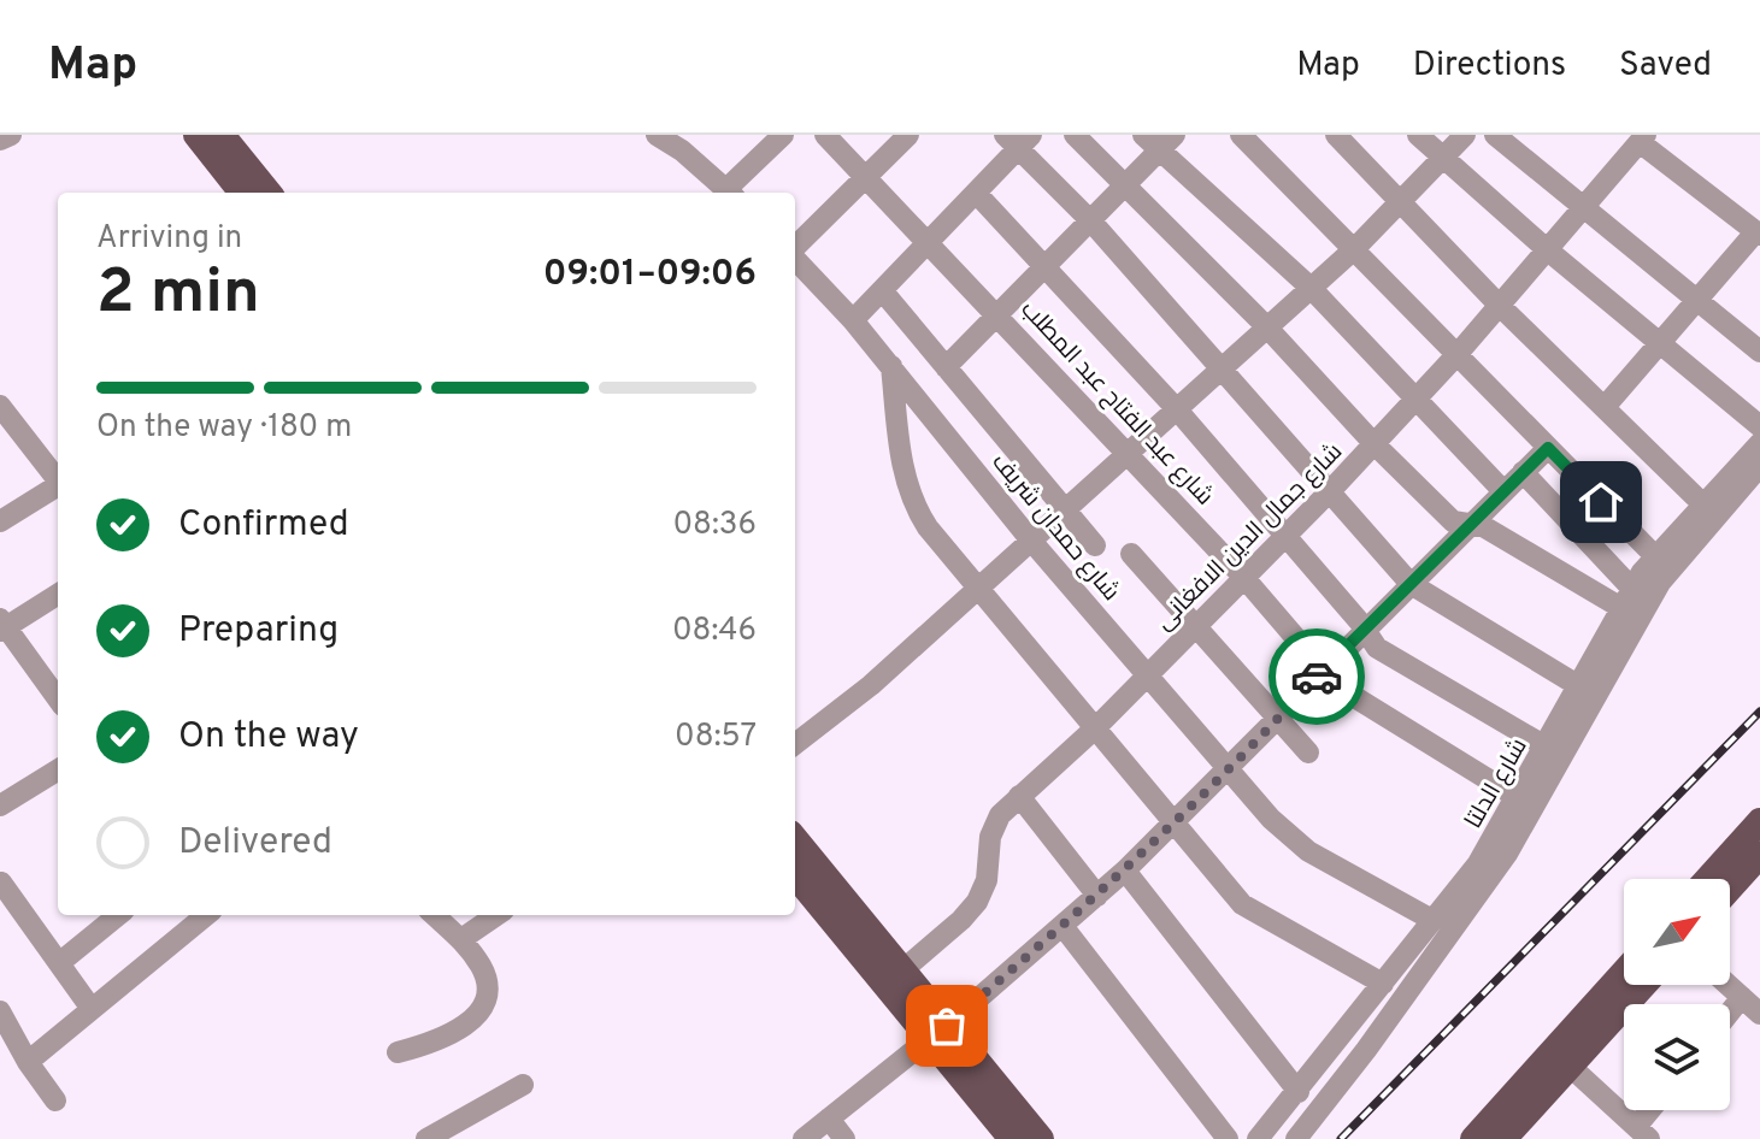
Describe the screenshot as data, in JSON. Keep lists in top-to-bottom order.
{
  "streets": {
    "street": [
      "شارع عبد الفتاح عبد المطلب",
      "شارع حمدان شريف",
      "شارع جمال الدين الافغانى",
      "شارع الدلتا"
    ]
  },
  "crossings": [
    ["شارع عبد الفتاح عبد المطلب", "شارع جمال الدين الافغانى"],
    ["شارع عبد الفتاح عبد المطلب", "شارع الدلتا"],
    ["شارع حمدان شريف", "شارع جمال الدين الافغانى"],
    ["شارع حمدان شريف", "شارع الدلتا"]
  ],
  "north": "top right",
  "page": {
    "header": "Map",
    "nav": ["Map", "Directions", "Saved"],
    "heading": ["2 min", "Arriving in", "09:01–09:06"],
    "bar": "On the way · 180 m",
    "list": [
      ["Confirmed", "08:36"],
      ["Preparing", "08:46"],
      ["On the way", "08:57"],
      "Delivered"
    ]
  }
}
